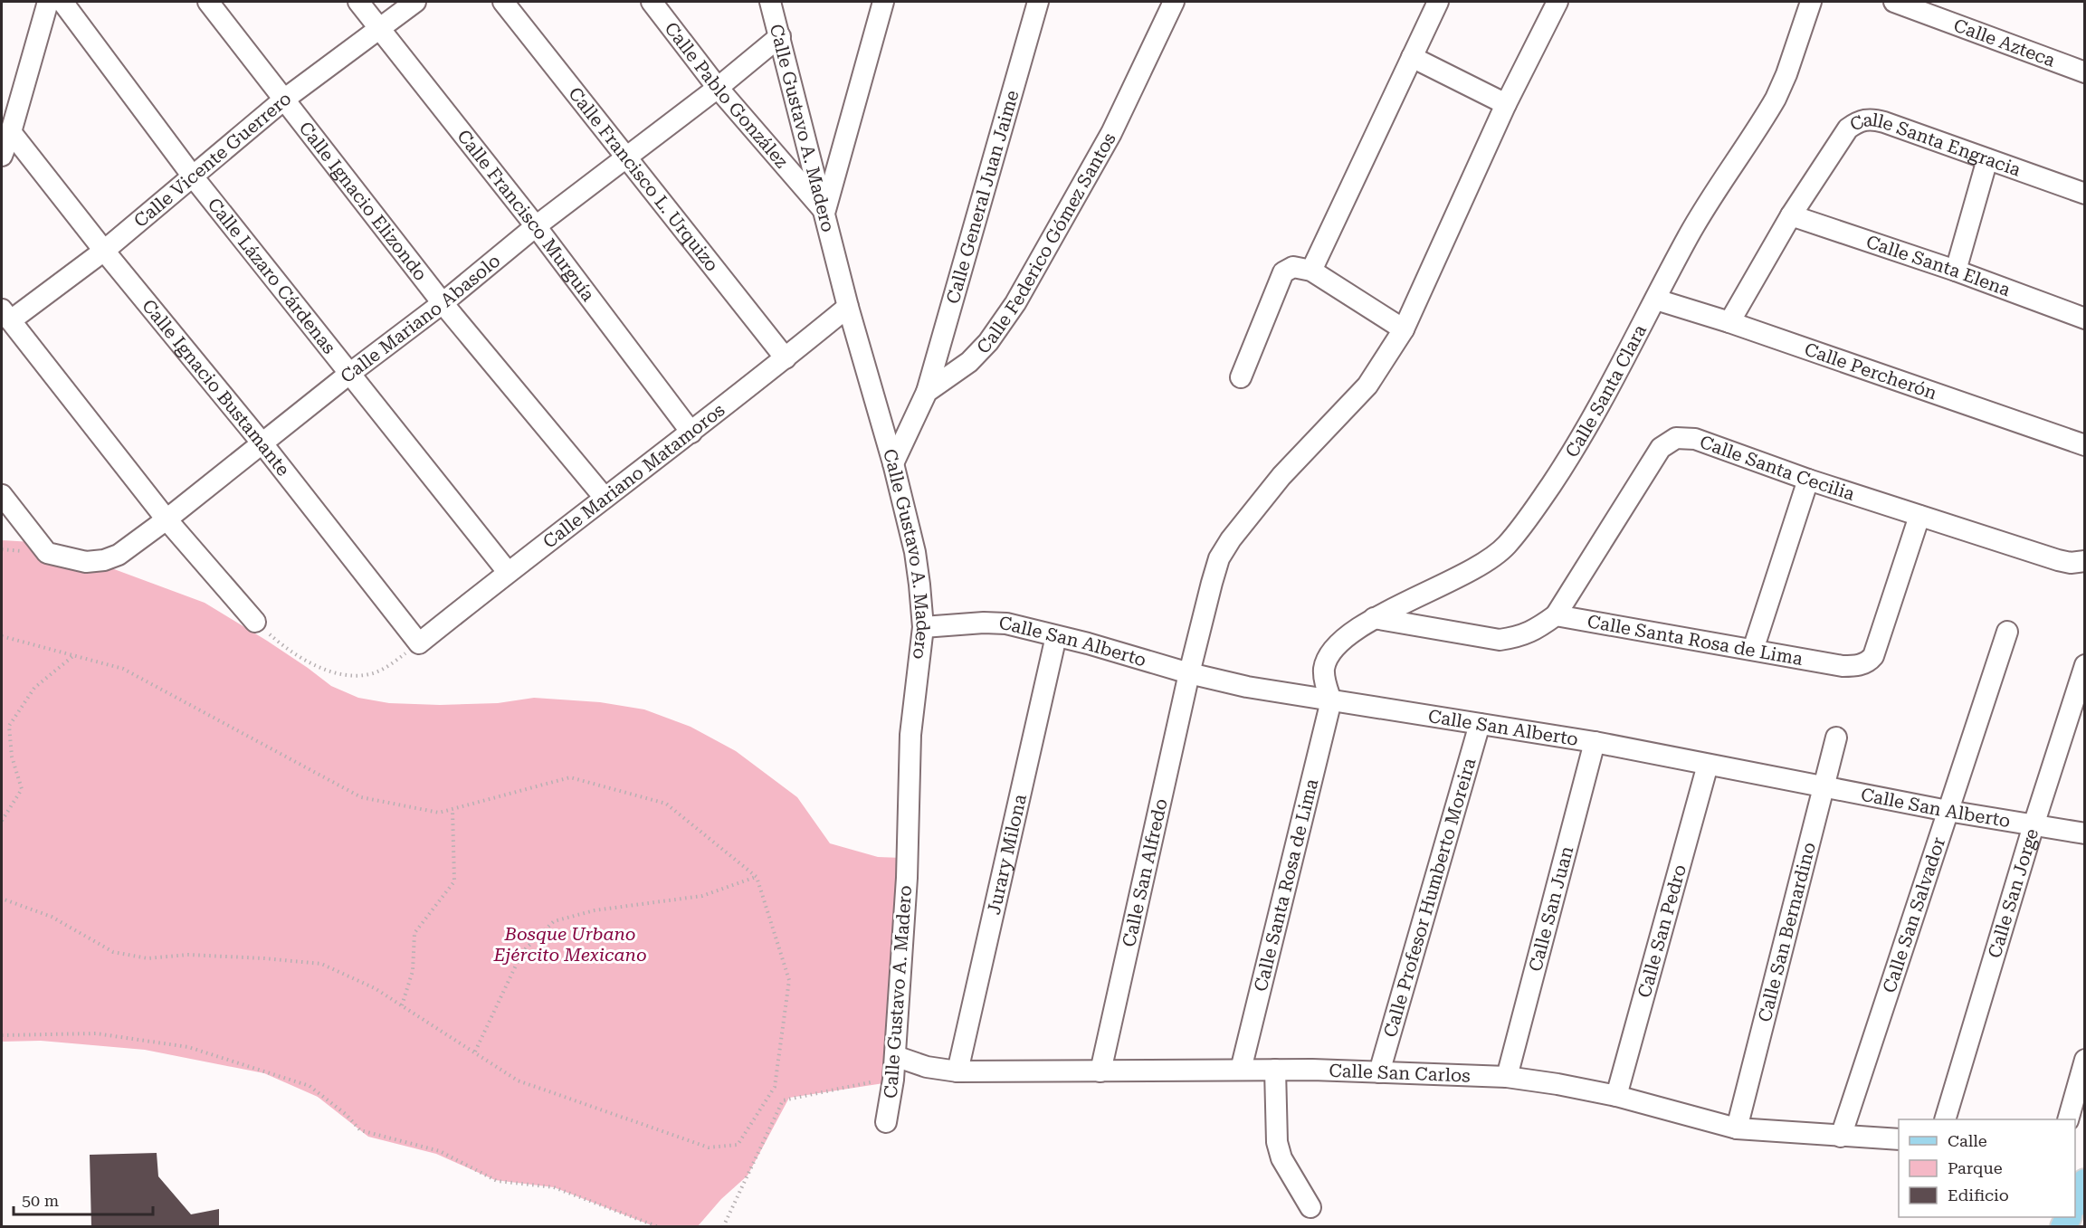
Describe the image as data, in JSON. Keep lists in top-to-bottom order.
{
  "streets": {
    "street": [
      "Calle Azteca",
      "Calle Pablo González",
      "Calle Gustavo A. Madero",
      "Calle Santa Engracia",
      "Calle Vicente Guerrero",
      "Calle Francisco L. Urquizo",
      "Calle General Juan Jaime",
      "Calle Ignacio Elizondo",
      "Calle Francisco Murguía",
      "Calle Federico Gómez Santos",
      "Calle Santa Elena",
      "Calle Lázaro Cárdenas",
      "Calle Mariano Abasolo",
      "Calle Percherón",
      "Calle Ignacio Bustamante",
      "Calle Santa Clara",
      "Calle Santa Cecilia",
      "Calle Mariano Matamoros",
      "Calle Santa Rosa de Lima",
      "Calle San Alberto",
      "Jurary Milona",
      "Calle San Alfredo",
      "Calle San Jorge",
      "Calle Profesor Humberto Moreira",
      "Calle San Juan",
      "Calle San Salvador",
      "Calle San Pedro",
      "Calle San Bernardino",
      "Calle San Carlos"
    ]
  },
  "crossings": [
    ["Calle Pablo González", "Calle Gustavo A. Madero"],
    ["Calle Pablo González", "Calle Mariano Abasolo"],
    ["Calle Gustavo A. Madero", "Calle Federico Gómez Santos"],
    ["Calle Gustavo A. Madero", "Calle Mariano Abasolo"],
    ["Calle Gustavo A. Madero", "Calle Mariano Matamoros"],
    ["Calle Gustavo A. Madero", "Calle San Alberto"],
    ["Calle Gustavo A. Madero", "Calle San Carlos"],
    ["Calle Santa Engracia", "Calle Santa Elena"],
    ["Calle Santa Engracia", "Calle Percherón"],
    ["Calle Vicente Guerrero", "Calle Ignacio Elizondo"],
    ["Calle Vicente Guerrero", "Calle Francisco Murguía"],
    ["Calle Vicente Guerrero", "Calle Lázaro Cárdenas"],
    ["Calle Vicente Guerrero", "Calle Ignacio Bustamante"],
    ["Calle Francisco L. Urquizo", "Calle Mariano Abasolo"],
    ["Calle Francisco L. Urquizo", "Calle Mariano Matamoros"],
    ["Calle General Juan Jaime", "Calle Federico Gómez Santos"],
    ["Calle Ignacio Elizondo", "Calle Mariano Abasolo"],
    ["Calle Ignacio Elizondo", "Calle Mariano Matamoros"],
    ["Calle Francisco Murguía", "Calle Mariano Abasolo"],
    ["Calle Francisco Murguía", "Calle Mariano Matamoros"],
    ["Calle Lázaro Cárdenas", "Calle Mariano Abasolo"],
    ["Calle Lázaro Cárdenas", "Calle Mariano Matamoros"],
    ["Calle Mariano Abasolo", "Calle Ignacio Bustamante"],
    ["Calle Percherón", "Calle Santa Clara"],
    ["Calle Ignacio Bustamante", "Calle Mariano Matamoros"],
    ["Calle Santa Clara", "Calle Santa Rosa de Lima"],
    ["Calle Santa Clara", "Calle San Alberto"],
    ["Calle Santa Cecilia", "Calle Santa Rosa de Lima"],
    ["Calle Santa Rosa de Lima", "Calle San Alberto"],
    ["Calle Santa Rosa de Lima", "Calle San Carlos"],
    ["Calle San Alberto", "Jurary Milona"],
    ["Calle San Alberto", "Calle San Alfredo"],
    ["Calle San Alberto", "Calle San Jorge"],
    ["Calle San Alberto", "Calle Profesor Humberto Moreira"],
    ["Calle San Alberto", "Calle San Juan"],
    ["Calle San Alberto", "Calle San Salvador"],
    ["Calle San Alberto", "Calle San Pedro"],
    ["Calle San Alberto", "Calle San Bernardino"],
    ["Jurary Milona", "Calle San Carlos"],
    ["Calle San Alfredo", "Calle San Carlos"],
    ["Calle Profesor Humberto Moreira", "Calle San Carlos"],
    ["Calle San Juan", "Calle San Carlos"],
    ["Calle San Salvador", "Calle San Carlos"],
    ["Calle San Pedro", "Calle San Carlos"],
    ["Calle San Bernardino", "Calle San Carlos"]
  ],
  "parks": ["Bosque Urbano Ejército Mexicano"],
  "legend": ["Calle", "Parque", "Edificio"],
  "scale_bar": "50 m"
}
